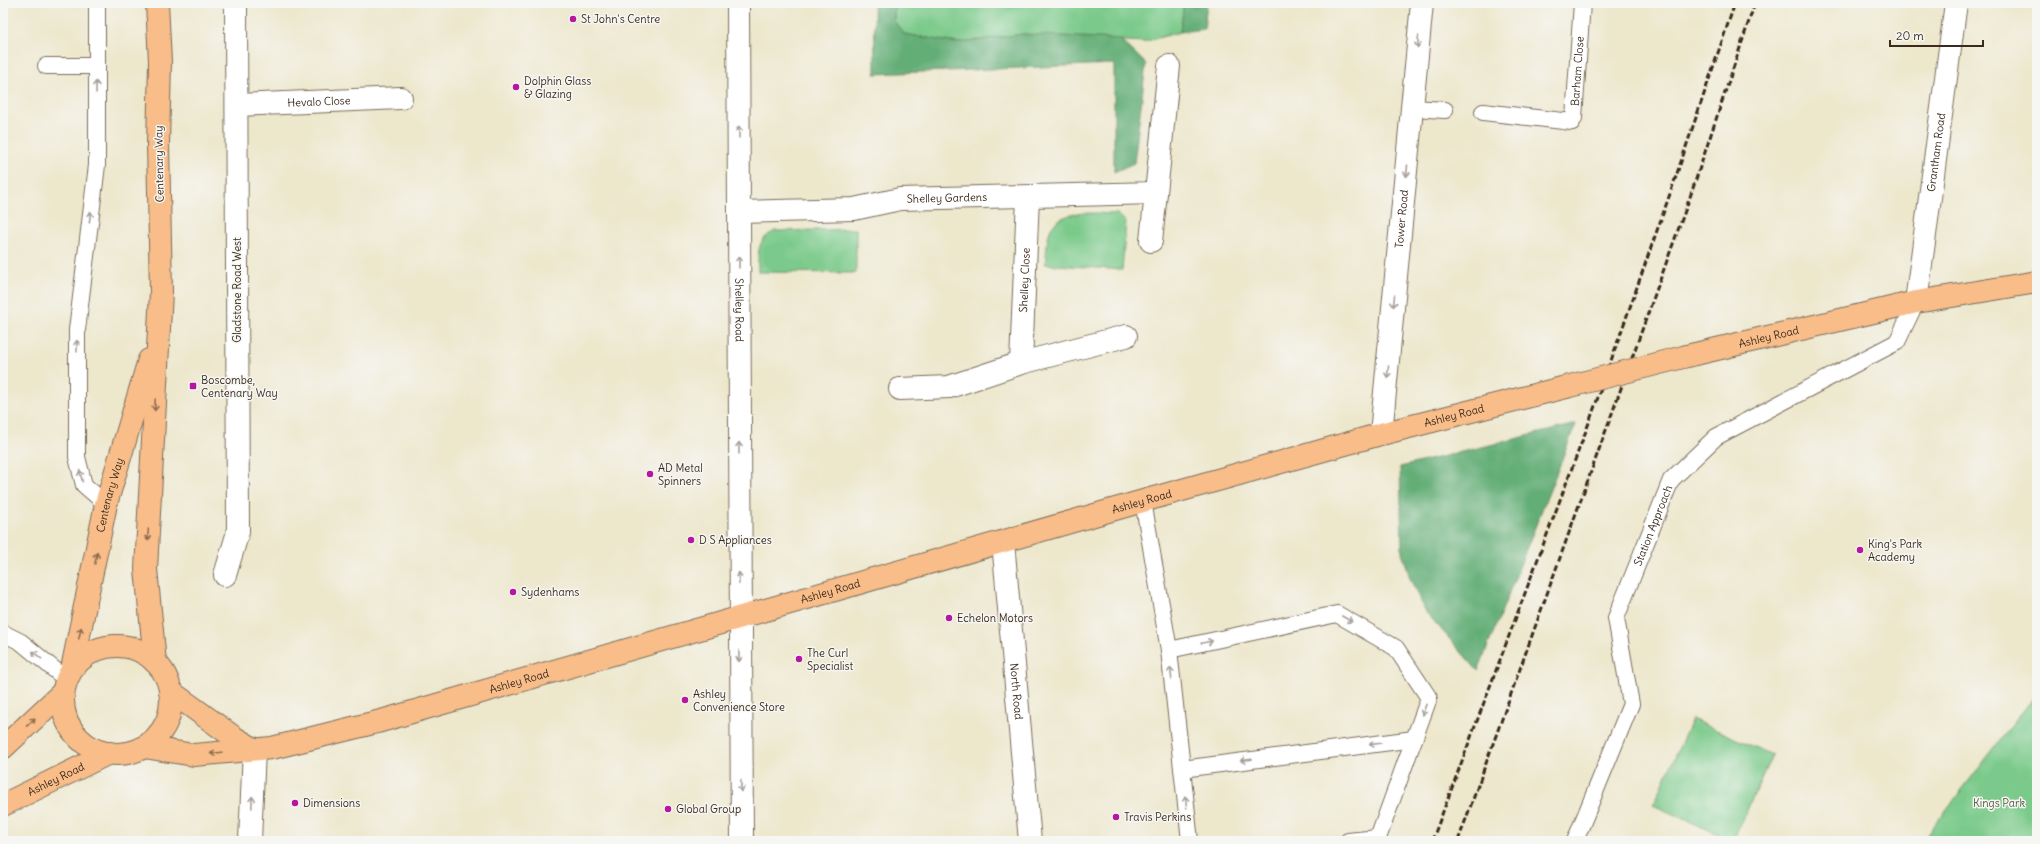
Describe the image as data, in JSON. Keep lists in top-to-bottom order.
{
  "streets": {
    "main road": ["Centenary Way", "Ashley Road"],
    "street": [
      "Hevalo Close",
      "Grantham Road",
      "Shelley Gardens",
      "Tower Road",
      "Shelley Close",
      "Gladstone Road West",
      "Shelley Road",
      "North Road"
    ],
    "lane": ["Barham Close", "Station Approach"]
  },
  "crossings": [
    ["Hevalo Close", "Gladstone Road West"],
    ["Grantham Road", "Ashley Road"],
    ["Grantham Road", "Station Approach"],
    ["Centenary Way", "Ashley Road"],
    ["Shelley Gardens", "Shelley Close"],
    ["Shelley Gardens", "Shelley Road"],
    ["Tower Road", "Ashley Road"],
    ["Shelley Road", "Ashley Road"],
    ["Ashley Road", "Station Approach"],
    ["Ashley Road", "North Road"]
  ],
  "one_way": ["Tower Road"],
  "parks": ["Kings Park"],
  "places": {
    "other": [
      "St John's Centre",
      "Dolphin Glass & Glazing",
      "AD Metal Spinners",
      "D S Appliances",
      "King's Park Academy",
      "Sydenhams",
      "Echelon Motors",
      "The Curl Specialist",
      "Ashley Convenience Store",
      "Dimensions",
      "Global Group",
      "Travis Perkins"
    ],
    "transit": ["Boscombe, Centenary Way"]
  },
  "scale_bar": "20 m"
}
